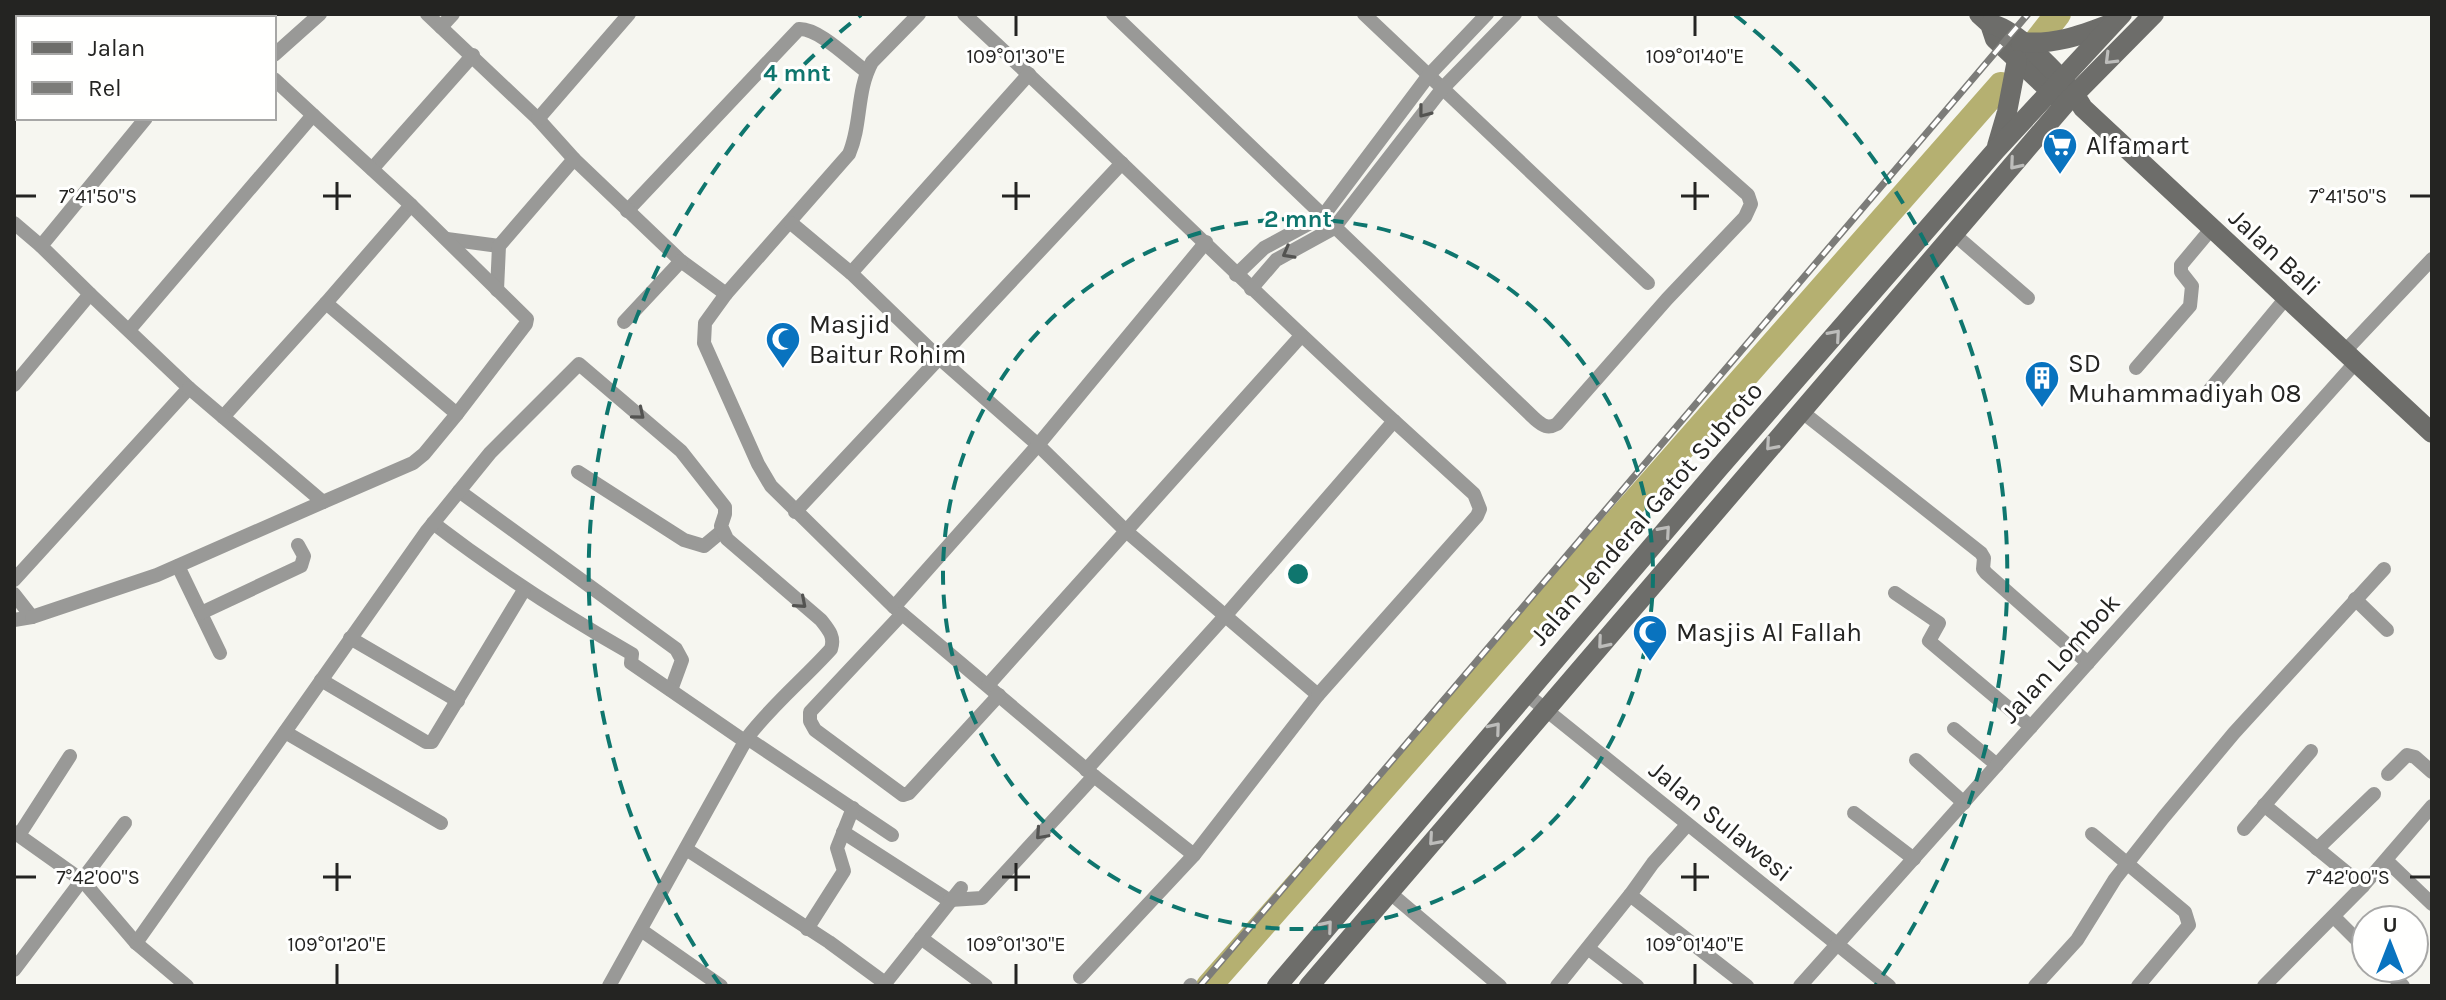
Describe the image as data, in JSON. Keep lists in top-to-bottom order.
{
  "streets": {
    "main road": ["Jalan Bali", "Jalan Jenderal Gatot Subroto"],
    "street": ["Jalan Lombok", "Jalan Sulawesi"]
  },
  "crossings": [
    ["Jalan Bali", "Jalan Jenderal Gatot Subroto"],
    ["Jalan Bali", "Jalan Lombok"],
    ["Jalan Jenderal Gatot Subroto", "Jalan Sulawesi"],
    ["Jalan Lombok", "Jalan Sulawesi"]
  ],
  "places": {
    "supermarket": ["Alfamart"],
    "mosque": ["Masjid Baitur Rohim", "Masjis Al Fallah"],
    "building": ["SD Muhammadiyah 08"]
  },
  "legend": ["Jalan", "Rel"],
  "north": "top",
  "coordinates": [
    "109°01'30\"E",
    "109°01'40\"E",
    "7°41'50\"S",
    "7°42'00\"S",
    "109°01'20\"E"
  ],
  "rings": ["4 mnt", "2 mnt"]
}
